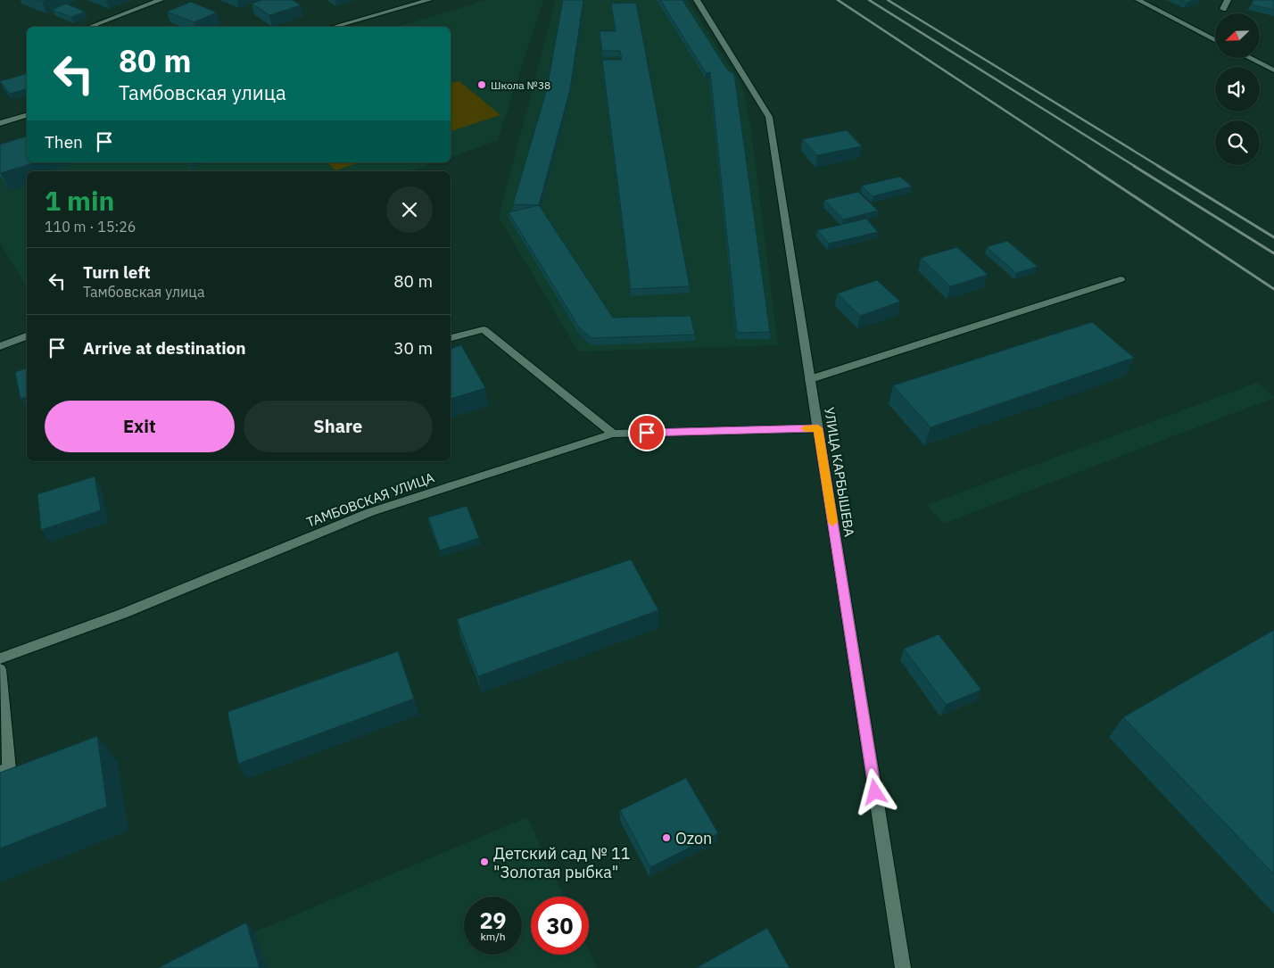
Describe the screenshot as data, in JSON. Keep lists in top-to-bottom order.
{
  "streets": {
    "street": ["УЛИЦА КАРБЫШЕВА", "ТАМБОВСКАЯ УЛИЦА"]
  },
  "crossings": [
    ["УЛИЦА КАРБЫШЕВА", "ТАМБОВСКАЯ УЛИЦА"]
  ],
  "places": ["Школа №38", "Ozon", "Детский сад № 11 \"Золотая рыбка\""],
  "north": "bottom left",
  "page": {
    "turn": ["80 m", "Тамбовская улица"],
    "then": "Then",
    "heading": ["1 min", "110 m · 15:26"],
    "list": [
      {
        "name": "Turn left",
        "note": "Тамбовская улица",
        "value": "80 m"
      },
      {
        "name": "Arrive at destination",
        "value": "30 m"
      }
    ],
    "buttons": ["Exit", "Share"],
    "speed": "29 km/h",
    "limit": "30"
  }
}
